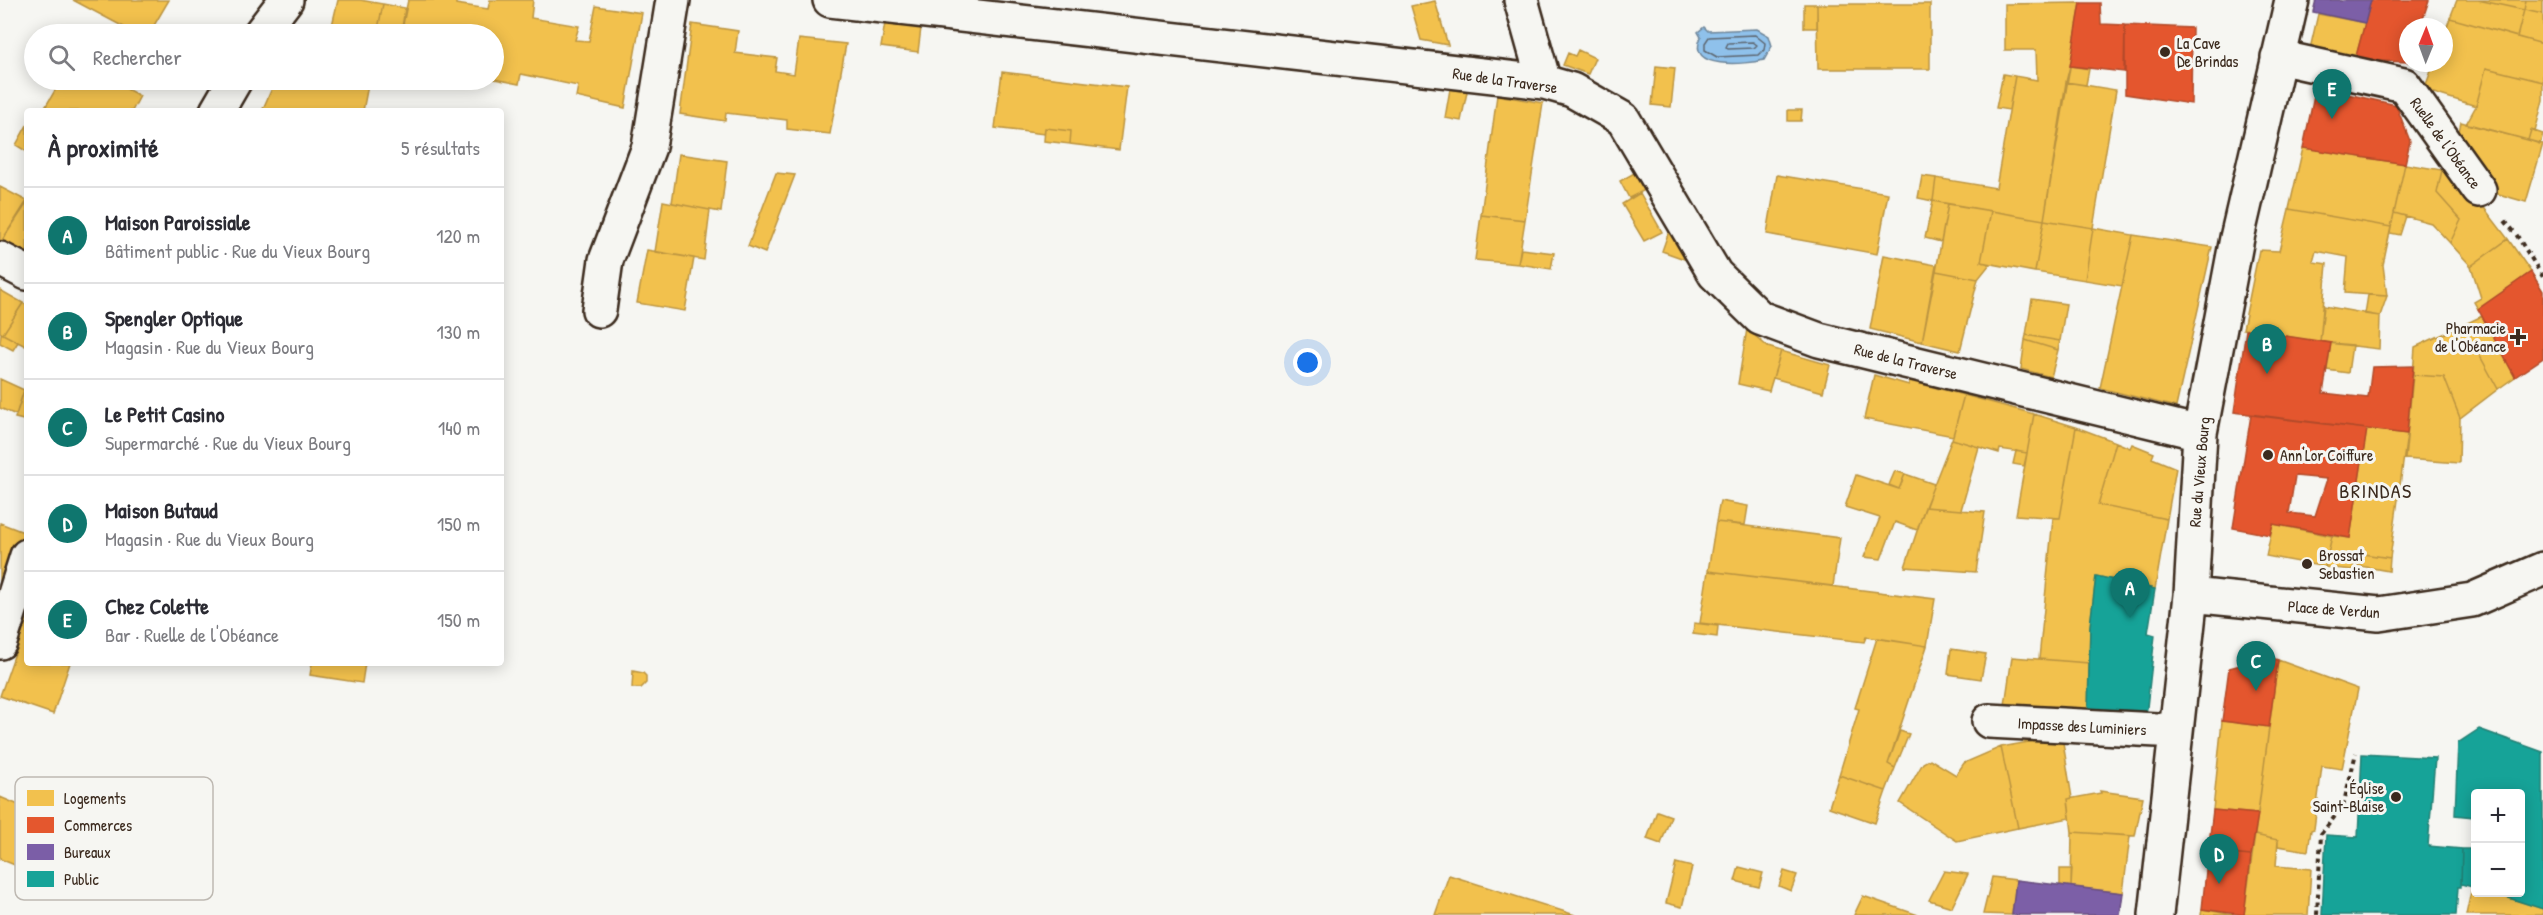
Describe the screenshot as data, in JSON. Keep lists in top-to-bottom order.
{
  "streets": {
    "street": [
      "Rue de la Traverse",
      "Ruelle de l'Obéance",
      "Rue du Vieux Bourg",
      "Place de Verdun",
      "Impasse des Luminiers"
    ]
  },
  "crossings": [
    ["Rue de la Traverse", "Rue du Vieux Bourg"],
    ["Ruelle de l'Obéance", "Rue du Vieux Bourg"],
    ["Rue du Vieux Bourg", "Place de Verdun"],
    ["Rue du Vieux Bourg", "Impasse des Luminiers"]
  ],
  "districts": ["BRINDAS"],
  "places": {
    "other": [
      "La Cave De Brindas",
      "Ann'Lor Coiffure",
      "Brossat Sebastien",
      "Église Saint-Blaise"
    ],
    "health": ["Pharmacie de l'Obéance"]
  },
  "legend": [
    "Logements",
    "Commerces",
    "Bureaux",
    "Public"
  ],
  "north": "top",
  "page": {
    "search": "Rechercher",
    "pins": [
      "E",
      "B",
      "A",
      "C",
      "D"
    ],
    "heading": ["À proximité", "5 résultats"],
    "list": [
      {
        "mark": "A",
        "name": "Maison Paroissiale",
        "note": "Bâtiment public · Rue du Vieux Bourg",
        "value": "120 m"
      },
      {
        "mark": "B",
        "name": "Spengler Optique",
        "note": "Magasin · Rue du Vieux Bourg",
        "value": "130 m"
      },
      {
        "mark": "C",
        "name": "Le Petit Casino",
        "note": "Supermarché · Rue du Vieux Bourg",
        "value": "140 m"
      },
      {
        "mark": "D",
        "name": "Maison Butaud",
        "note": "Magasin · Rue du Vieux Bourg",
        "value": "150 m"
      },
      {
        "mark": "E",
        "name": "Chez Colette",
        "note": "Bar · Ruelle de l'Obéance",
        "value": "150 m"
      }
    ],
    "map_buttons": ["+", "−"]
  }
}
